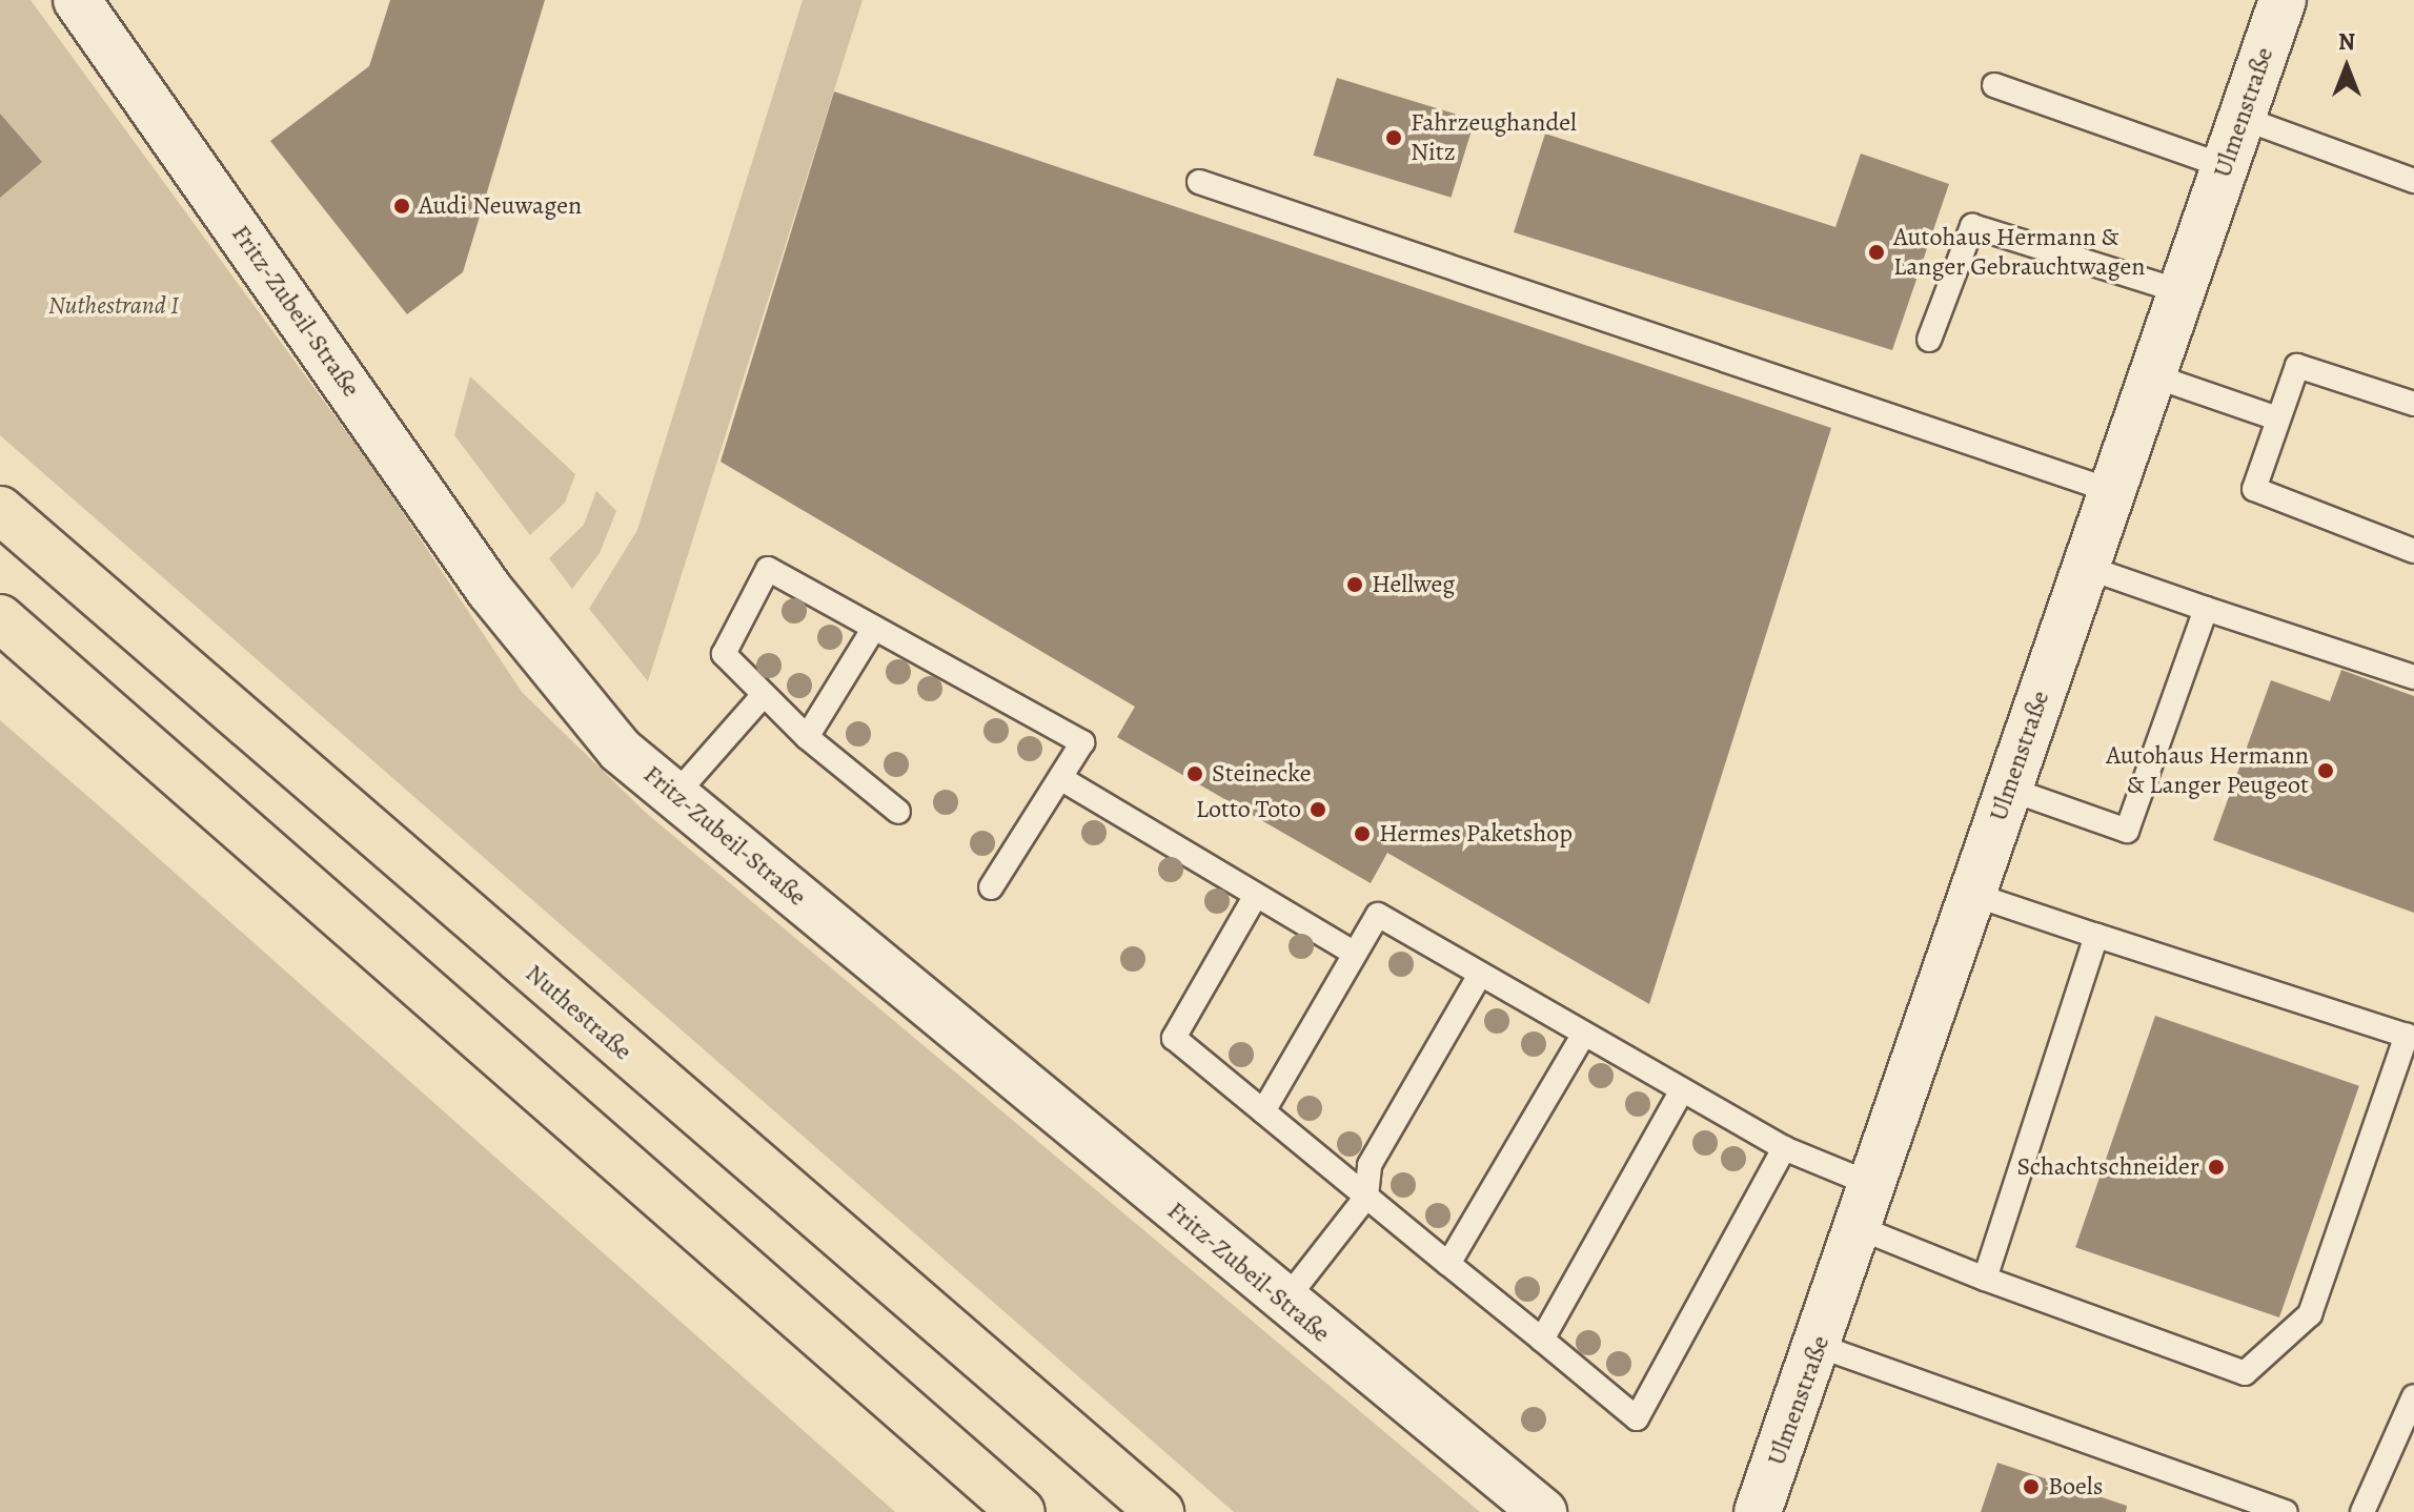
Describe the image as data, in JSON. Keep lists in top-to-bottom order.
{
  "streets": {
    "highway": ["Nuthestraße"],
    "street": ["Ulmenstraße", "Fritz-Zubeil-Straße"]
  },
  "parks": ["Nuthestrand I"],
  "places": [
    "Fahrzeughandel Nitz",
    "Audi Neuwagen",
    "Autohaus Hermann & Langer Gebrauchtwagen",
    "Hellweg",
    "Autohaus Hermann & Langer Peugeot",
    "Steinecke",
    "Lotto Toto",
    "Hermes Paketshop",
    "Schachtschneider",
    "Boels"
  ],
  "north": "top"
}
